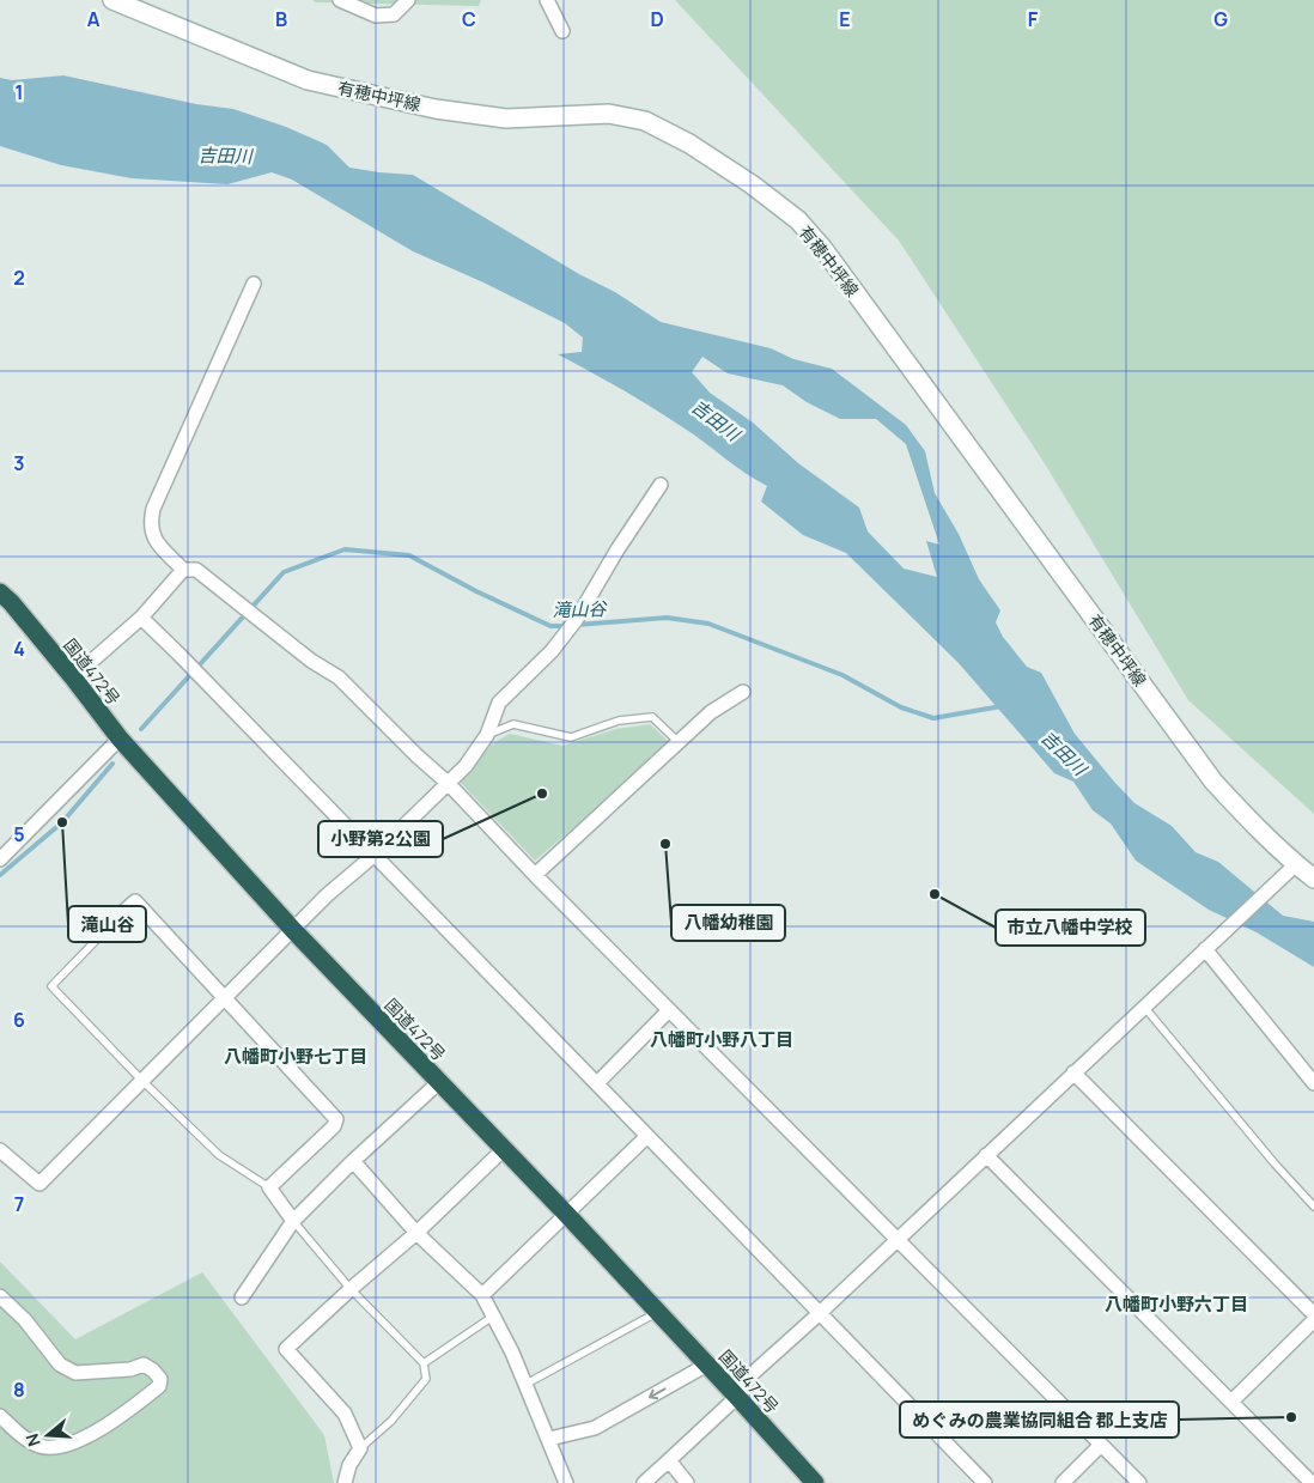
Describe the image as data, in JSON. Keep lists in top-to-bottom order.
{
  "streets": {
    "highway": ["国道472号"],
    "main road": ["有穂中坪線"]
  },
  "districts": ["八幡町小野八丁目", "八幡町小野七丁目", "八幡町小野六丁目"],
  "water": ["吉田川", "滝山谷"],
  "places": [
    "小野第2公園",
    "滝山谷",
    "八幡幼稚園",
    "市立八幡中学校",
    "めぐみの農業協同組合 郡上支店"
  ],
  "north": "left",
  "grid": {
    "columns": [
      "A",
      "B",
      "C",
      "D",
      "E",
      "F",
      "G"
    ],
    "rows": [
      "1",
      "2",
      "3",
      "4",
      "5",
      "6",
      "7",
      "8"
    ]
  }
}
